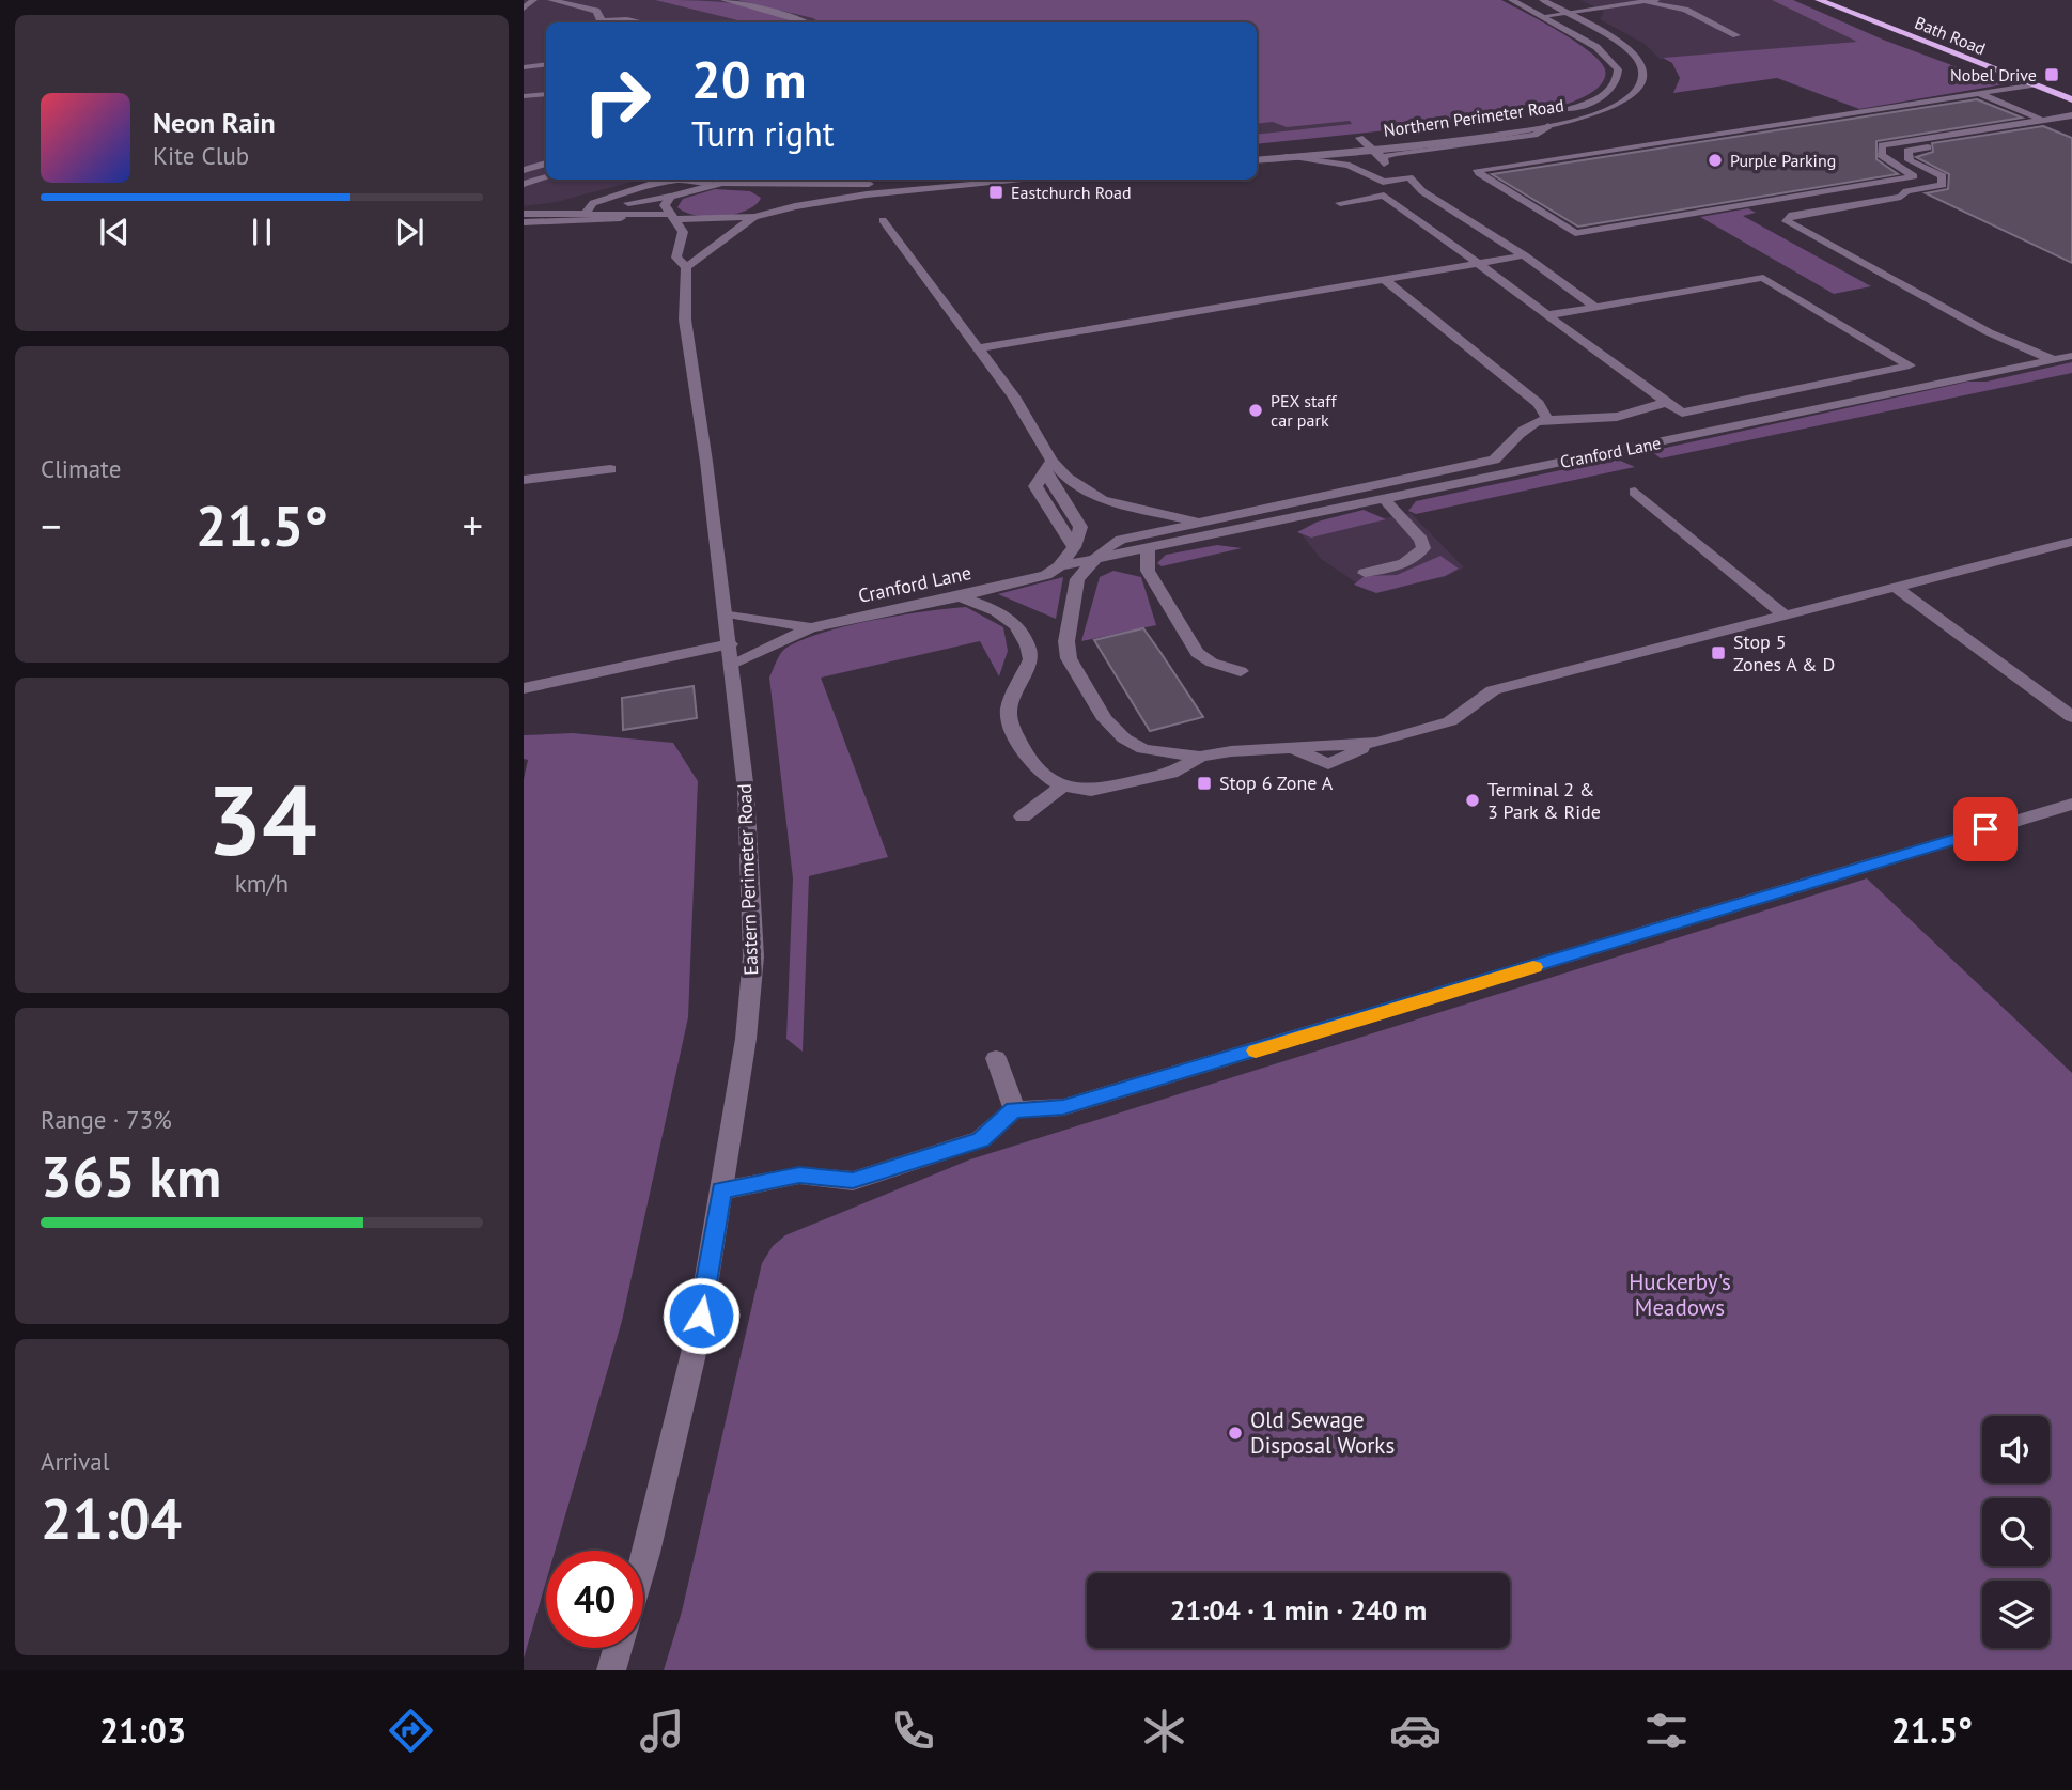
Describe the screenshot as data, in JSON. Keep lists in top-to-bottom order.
{
  "streets": {
    "highway": ["Bath Road"],
    "street": ["Northern Perimeter Road", "Cranford Lane", "Eastern Perimeter Road"]
  },
  "crossings": [
    ["Cranford Lane", "Eastern Perimeter Road"]
  ],
  "parks": ["Huckerby's Meadows"],
  "places": {
    "transit": [
      "Nobel Drive",
      "Eastchurch Road",
      "Stop 5 Zones A & D",
      "Stop 6 Zone A"
    ],
    "other": [
      "Purple Parking",
      "PEX staff car park",
      "Terminal 2 & 3 Park & Ride",
      "Old Sewage Disposal Works"
    ]
  },
  "page": {
    "turn": ["20 m", "Turn right"],
    "song": ["Neon Rain", "Kite Club"],
    "tile": [
      "Climate",
      ["34", "km/h"],
      ["Range · 73%", "365 km"],
      ["Arrival", "21:04"]
    ],
    "heat": ["−", "21.5°", "+"],
    "limit": "40",
    "trip": "21:04 · 1 min · 240 m",
    "tabs": ["21:03", "21.5°"]
  }
}
